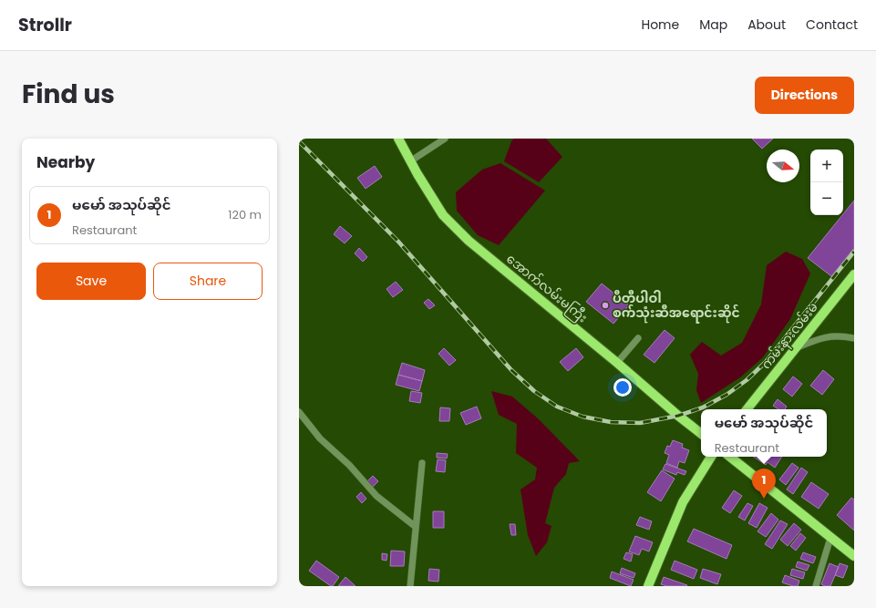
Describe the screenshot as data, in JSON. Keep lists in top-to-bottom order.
{
  "streets": {
    "main road": ["အောက်လမ်းမကြီး", "ကမ်းနားလမ်းမ"]
  },
  "places": ["ပီတီပါဝါ စက်သုံးဆီအရောင်းဆိုင်"],
  "north": "right",
  "page": {
    "header": "Strollr",
    "nav": [
      "Home",
      "Map",
      "About",
      "Contact"
    ],
    "title": "Find us",
    "buttons": [
      "Directions",
      ["Save", "Share"]
    ],
    "heading": "Nearby",
    "map_buttons": ["+", "−"],
    "list": [
      {
        "mark": "1",
        "name": "မမော် အသုပ်ဆိုင်",
        "note": "Restaurant",
        "value": "120 m"
      }
    ],
    "popup": ["မမော် အသုပ်ဆိုင်", "Restaurant"],
    "pins": "1"
  }
}
